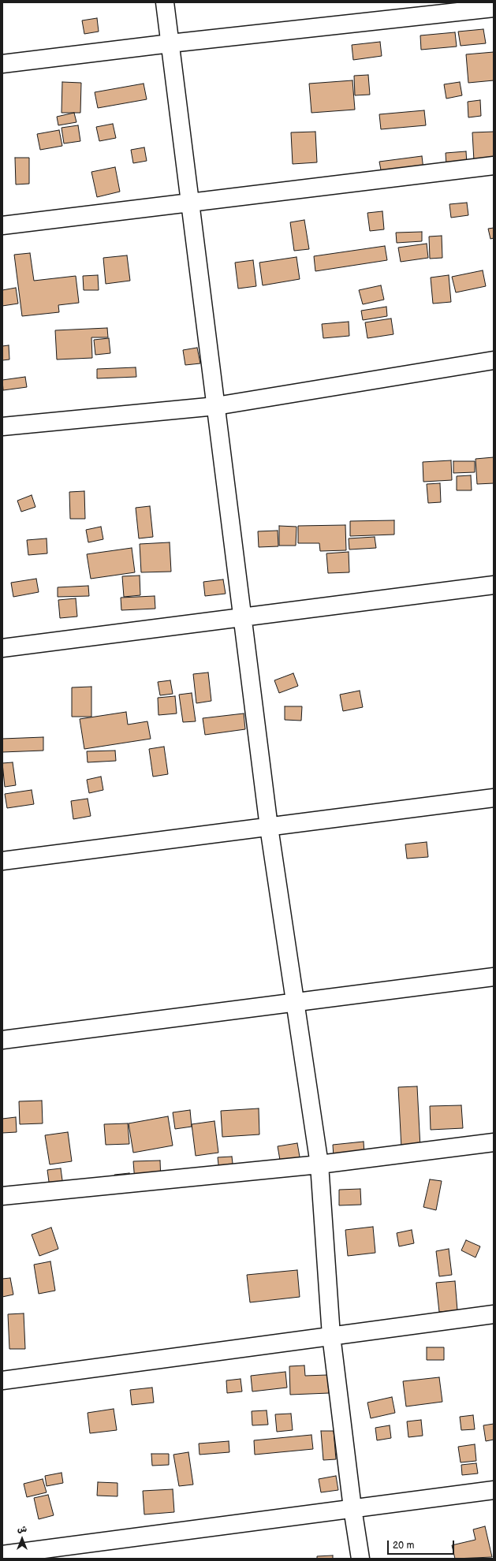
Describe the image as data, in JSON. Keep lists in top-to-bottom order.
{
  "scale_bar": "20 m",
  "north": "top"
}
